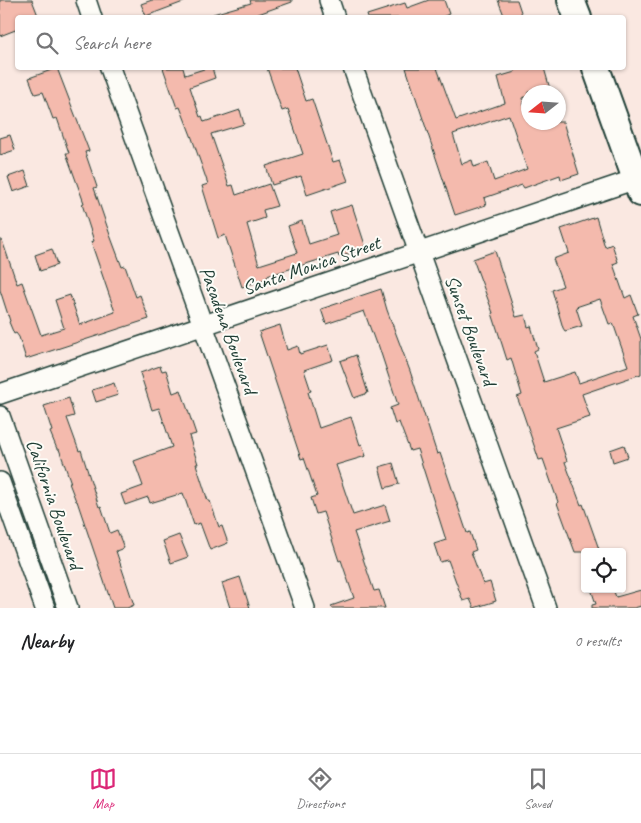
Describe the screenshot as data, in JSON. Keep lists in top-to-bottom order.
{
  "streets": {
    "street": [
      "Santa Monica Street",
      "Pasadena Boulevard",
      "Sunset Boulevard",
      "California Boulevard"
    ]
  },
  "crossings": [
    ["Santa Monica Street", "Pasadena Boulevard"],
    ["Santa Monica Street", "Sunset Boulevard"]
  ],
  "north": "left",
  "page": {
    "search": "Search here",
    "heading": ["Nearby", "0 results"],
    "nav": ["Map", "Directions", "Saved"]
  }
}
